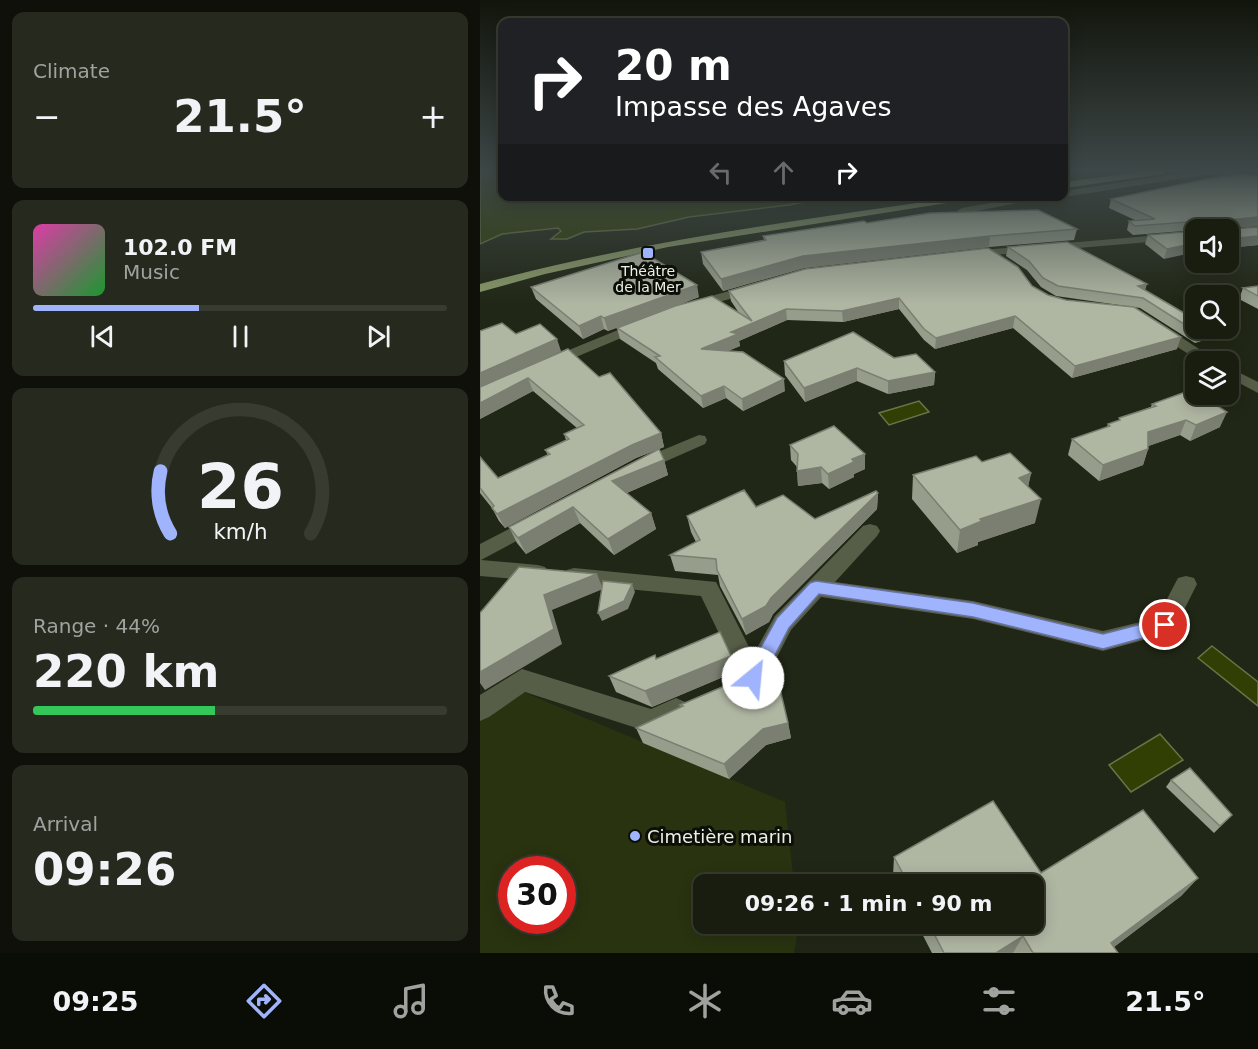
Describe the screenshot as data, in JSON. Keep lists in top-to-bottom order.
{
  "places": {
    "transit": ["Théâtre de la Mer"],
    "other": ["Cimetière marin"]
  },
  "page": {
    "tile": [
      "Climate",
      ["Range · 44%", "220 km"],
      ["Arrival", "09:26"]
    ],
    "turn": ["20 m", "Impasse des Agaves"],
    "heat": ["−", "21.5°", "+"],
    "song": ["102.0 FM", "Music"],
    "limit": "30",
    "trip": "09:26 · 1 min · 90 m",
    "tabs": ["09:25", "21.5°"],
    "gauge": ["26", "km/h"]
  }
}
